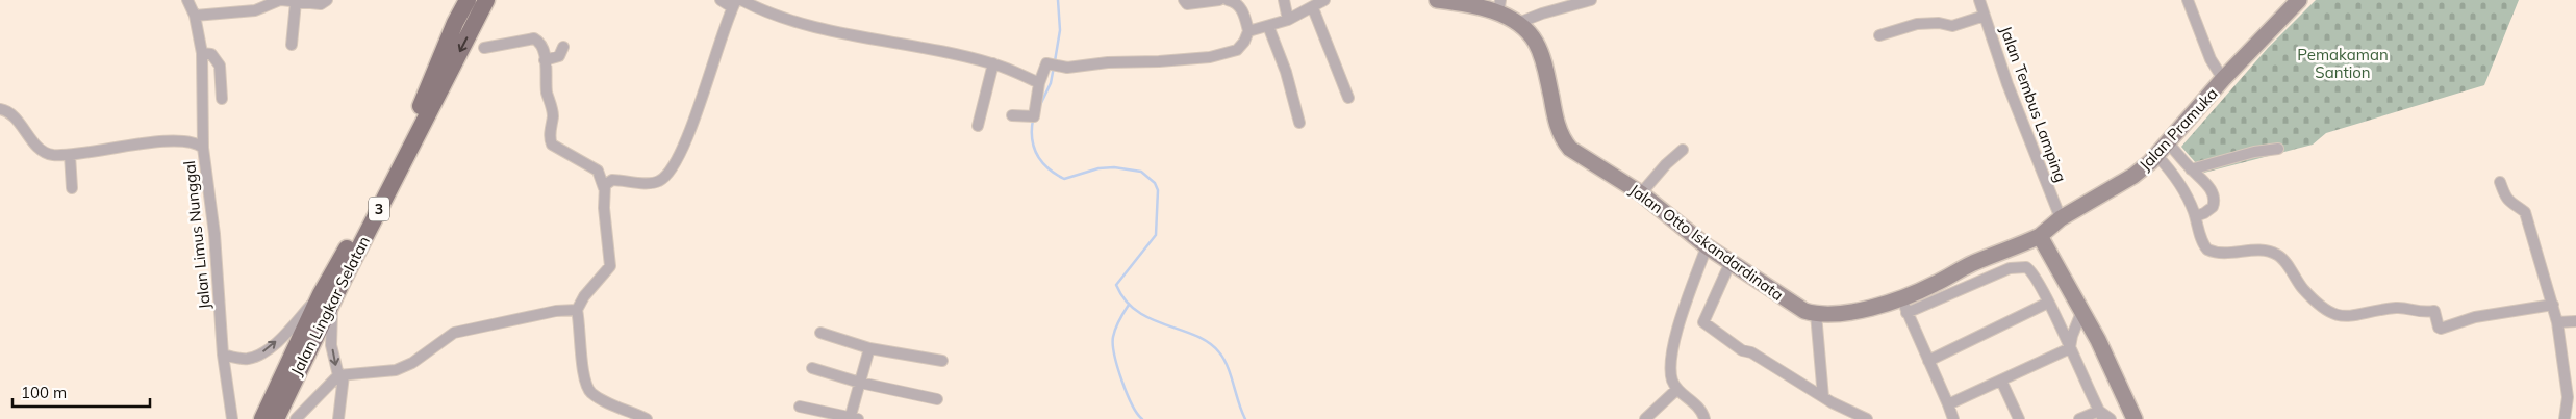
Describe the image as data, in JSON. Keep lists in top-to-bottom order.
{
  "streets": {
    "main road": [
      "Jalan Pramuka",
      "3",
      "Jalan Otto Iskandardinata",
      "Jalan Lingkar Selatan"
    ],
    "street": ["Jalan Tembus Lamping", "Jalan Limus Nunggal"]
  },
  "crossings": [
    ["Jalan Tembus Lamping", "Jalan Pramuka"],
    ["Jalan Pramuka", "Jalan Otto Iskandardinata"]
  ],
  "parks": ["Pemakaman Santion"],
  "scale_bar": "100 m"
}
